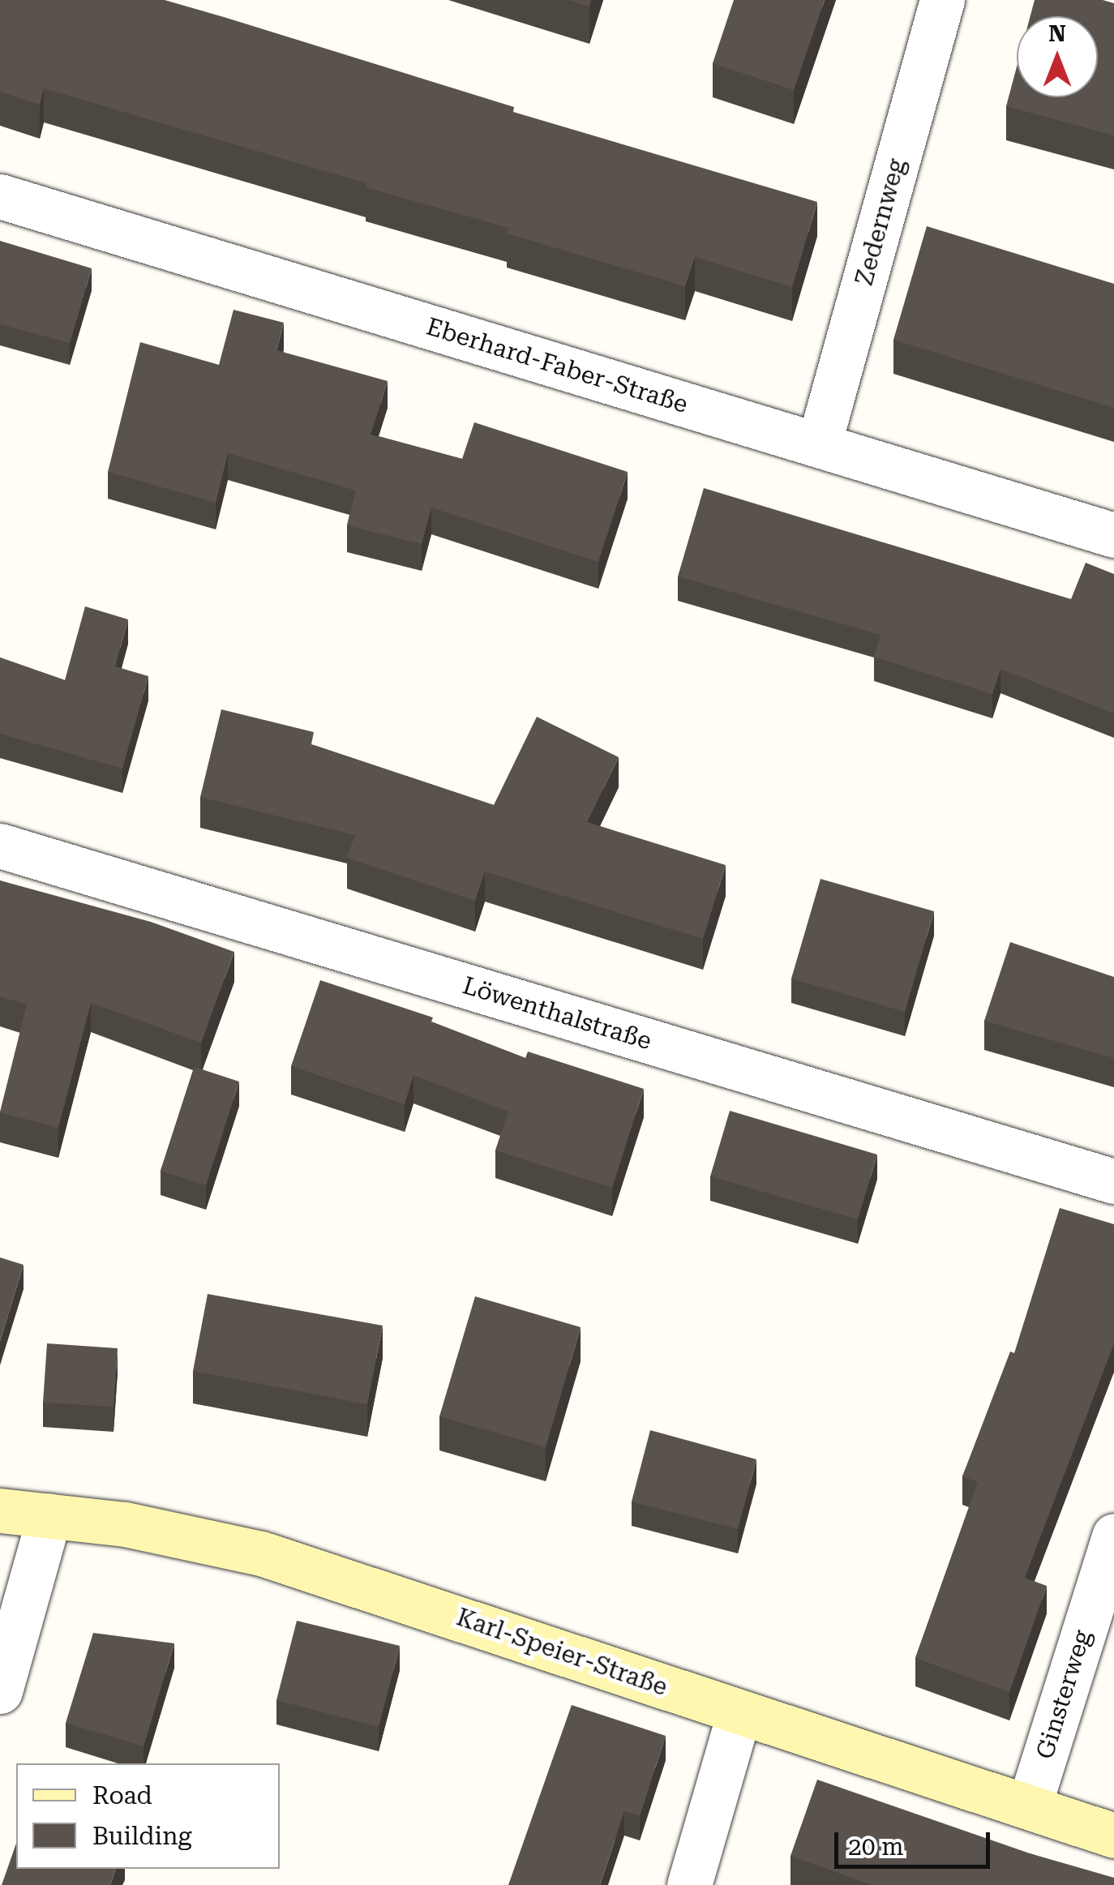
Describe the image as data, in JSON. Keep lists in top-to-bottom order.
{
  "streets": {
    "street": [
      "Zedernweg",
      "Eberhard-Faber-Straße",
      "Löwenthalstraße",
      "Karl-Speier-Straße",
      "Ginsterweg"
    ]
  },
  "crossings": [
    ["Zedernweg", "Eberhard-Faber-Straße"],
    ["Karl-Speier-Straße", "Ginsterweg"]
  ],
  "legend": ["Road", "Building"],
  "scale_bar": "20 m",
  "north": "top"
}
